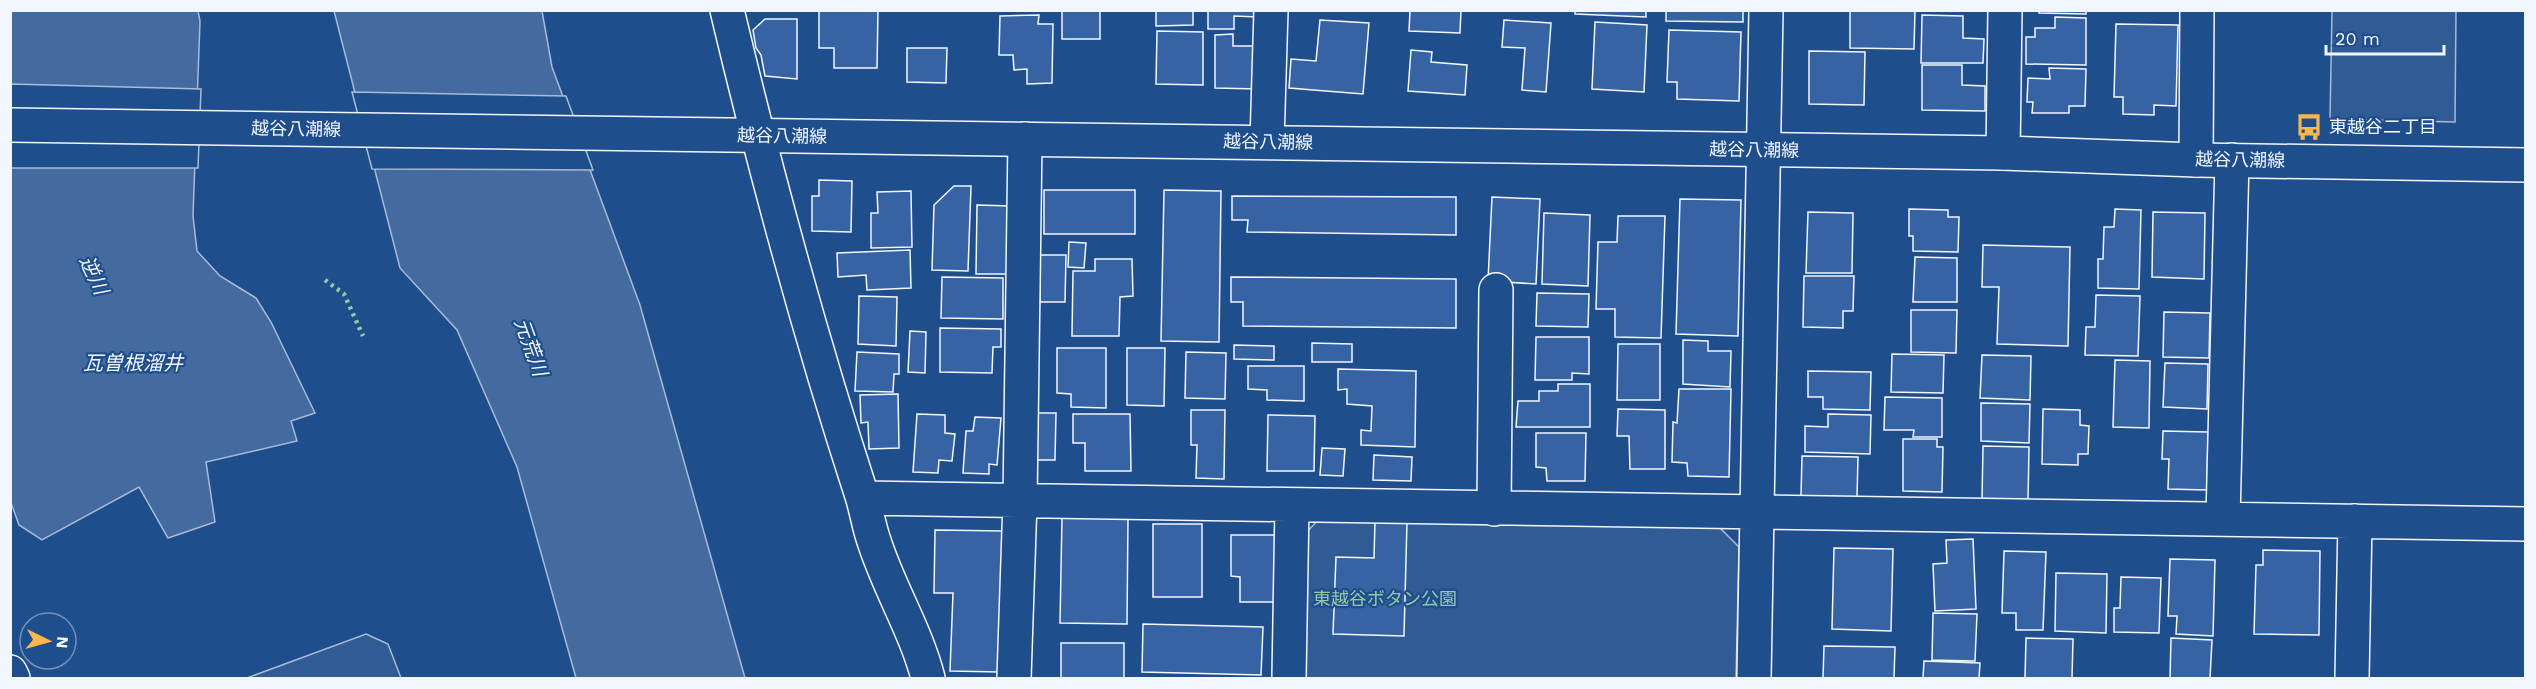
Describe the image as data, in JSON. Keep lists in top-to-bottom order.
{
  "streets": {
    "street": ["越谷八潮線"]
  },
  "water": ["逆川", "元荒川", "瓦曽根溜井"],
  "parks": ["東越谷ボタン公園"],
  "places": {
    "bus stop": ["東越谷二丁目"]
  },
  "scale_bar": "20 m",
  "north": "right"
}
